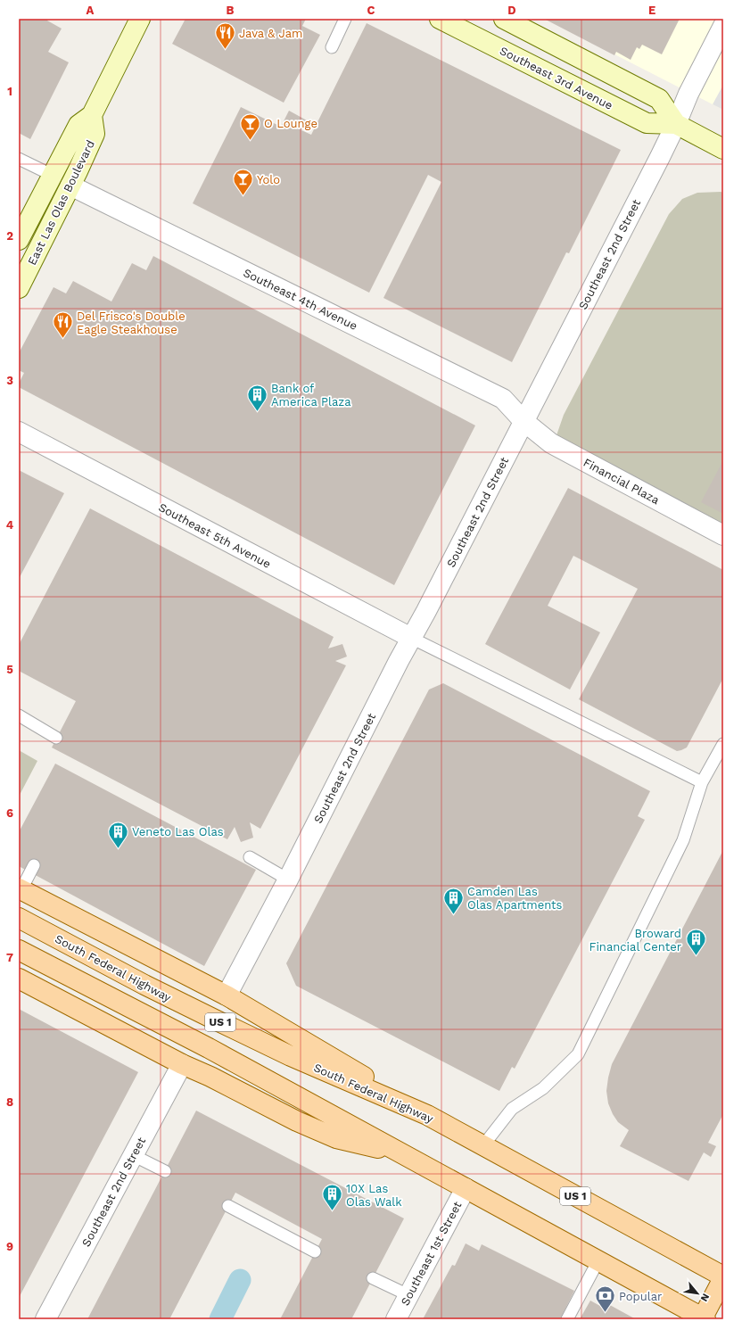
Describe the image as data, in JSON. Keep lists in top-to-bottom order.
{
  "streets": {
    "main road": [
      "Southeast 3rd Avenue",
      "East Las Olas Boulevard",
      "South Federal Highway",
      "US 1"
    ],
    "street": [
      "Southeast 2nd Street",
      "Southeast 4th Avenue",
      "Financial Plaza",
      "Southeast 5th Avenue",
      "Southeast 1st Street"
    ]
  },
  "crossings": [
    ["Southeast 3rd Avenue", "Southeast 2nd Street"],
    ["East Las Olas Boulevard", "Southeast 4th Avenue"],
    ["Southeast 2nd Street", "Southeast 4th Avenue"],
    ["Southeast 2nd Street", "Financial Plaza"],
    ["Southeast 2nd Street", "Southeast 5th Avenue"],
    ["Southeast 4th Avenue", "Financial Plaza"],
    ["US 1", "Southeast 1st Street"]
  ],
  "places": {
    "restaurant": ["Java & Jam", "Del Frisco's Double Eagle Steakhouse"],
    "bar": ["O Lounge", "Yolo"],
    "building": [
      "Bank of America Plaza",
      "Veneto Las Olas",
      "Camden Las Olas Apartments",
      "Broward Financial Center",
      "10X Las Olas Walk"
    ],
    "bank": ["Popular"]
  },
  "north": "bottom right",
  "grid": {
    "columns": [
      "A",
      "B",
      "C",
      "D",
      "E"
    ],
    "rows": [
      "1",
      "2",
      "3",
      "4",
      "5",
      "6",
      "7",
      "8",
      "9"
    ]
  }
}
